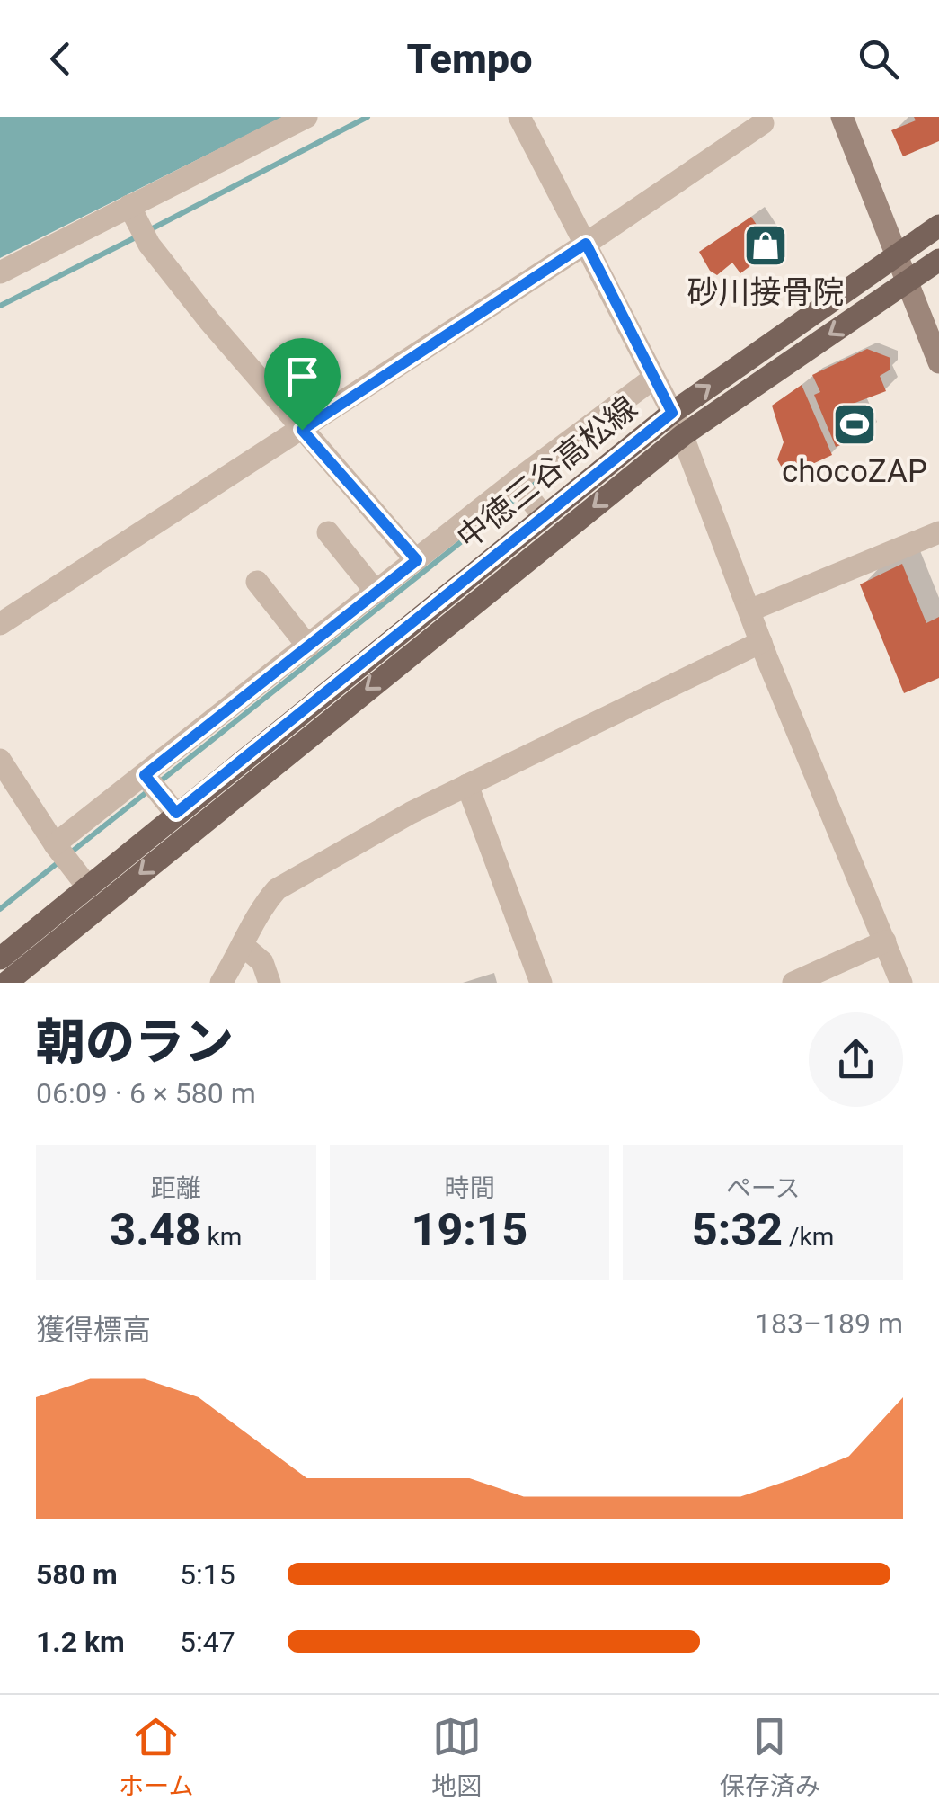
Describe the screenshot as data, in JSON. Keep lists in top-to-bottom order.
{
  "streets": {
    "main road": ["中徳三谷高松線"]
  },
  "places": {
    "shop": ["砂川接骨院"],
    "sports": ["chocoZAP"]
  },
  "page": {
    "header": "Tempo",
    "heading": ["朝のラン", "06:09 · 6 × 580 m"],
    "stats": [
      ["距離", "3.48 km"],
      ["時間", "19:15"],
      ["ペース", "5:32 /km"]
    ],
    "chart": ["獲得標高", "183–189 m"],
    "list": [
      {
        "name": "580 m",
        "note": "5:15"
      },
      {
        "name": "1.2 km",
        "note": "5:47"
      }
    ],
    "tabs": ["ホーム", "地図", "保存済み"]
  }
}
